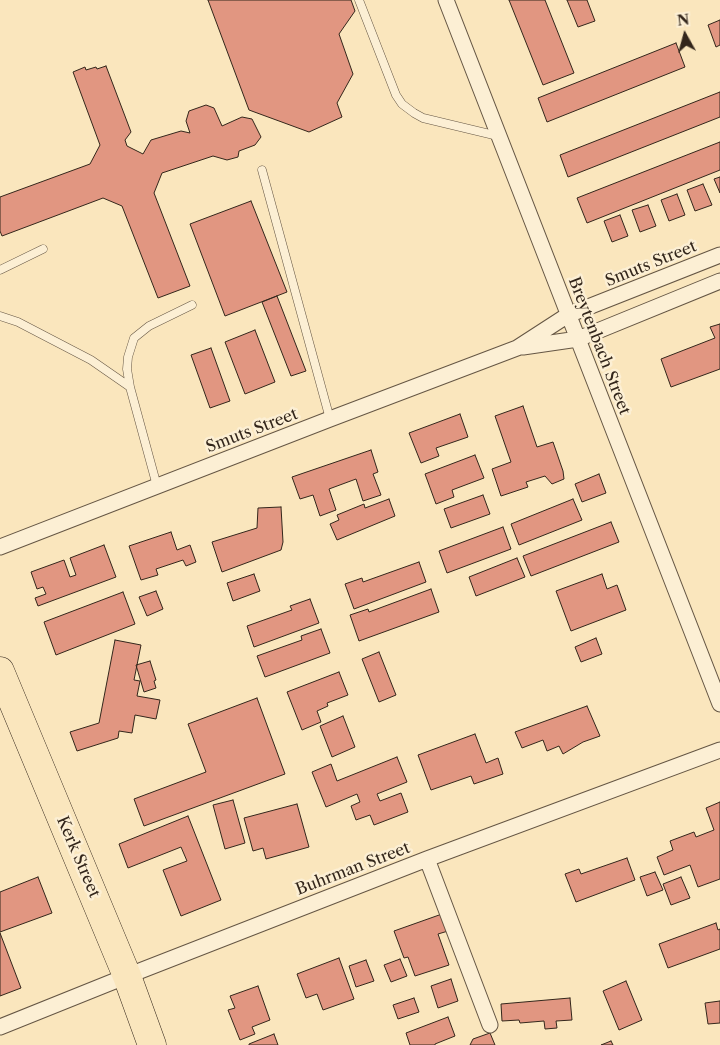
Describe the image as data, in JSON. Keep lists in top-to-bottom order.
{
  "streets": {
    "highway": ["Kerk Street"],
    "street": ["Smuts Street", "Breytenbach Street", "Buhrman Street"]
  },
  "crossings": [
    ["Smuts Street", "Breytenbach Street"],
    ["Kerk Street", "Buhrman Street"]
  ],
  "north": "top"
}
